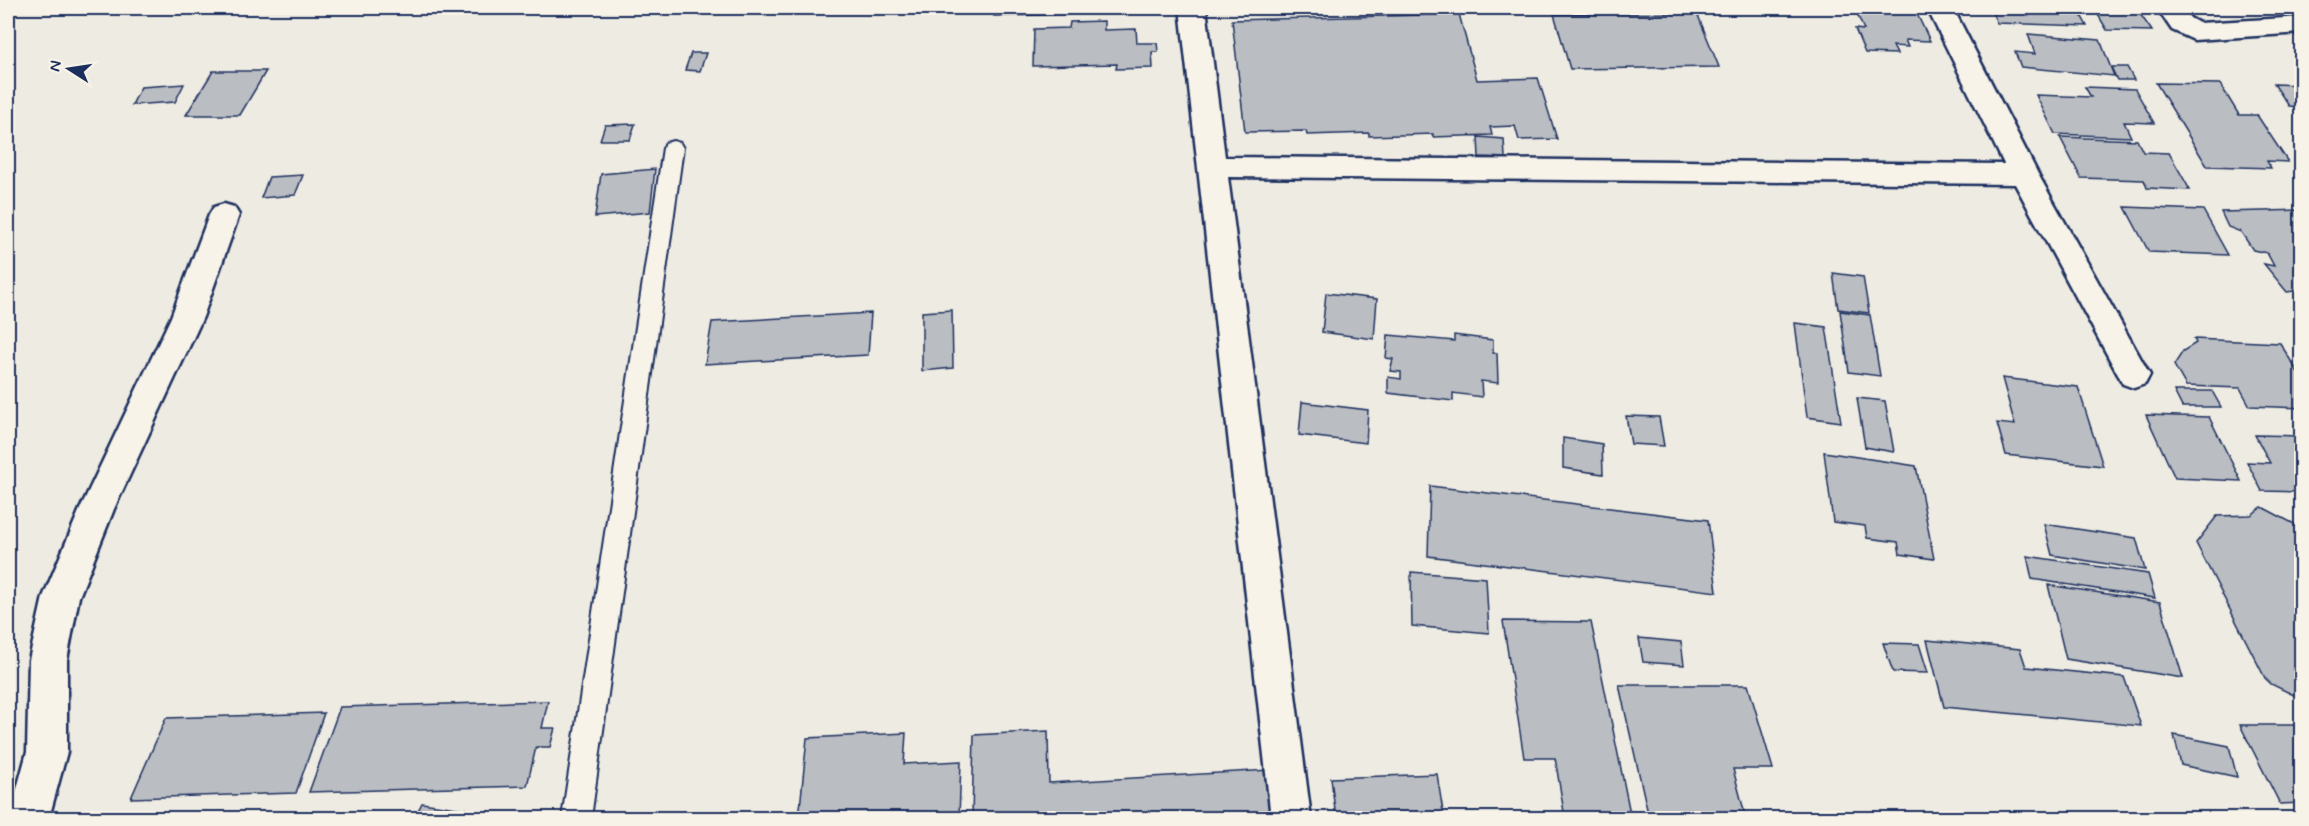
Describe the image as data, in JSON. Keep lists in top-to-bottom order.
{
  "north": "left"
}
